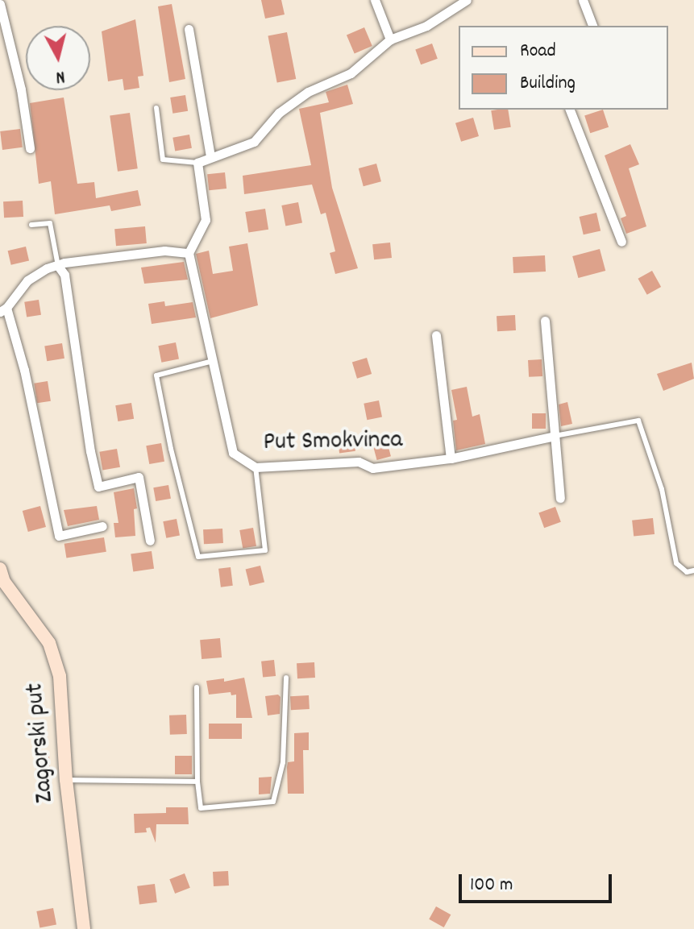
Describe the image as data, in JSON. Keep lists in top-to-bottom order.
{
  "streets": {
    "main road": ["Zagorski put"],
    "street": ["Put Smokvinca"]
  },
  "legend": ["Road", "Building"],
  "scale_bar": "100 m",
  "north": "bottom"
}
